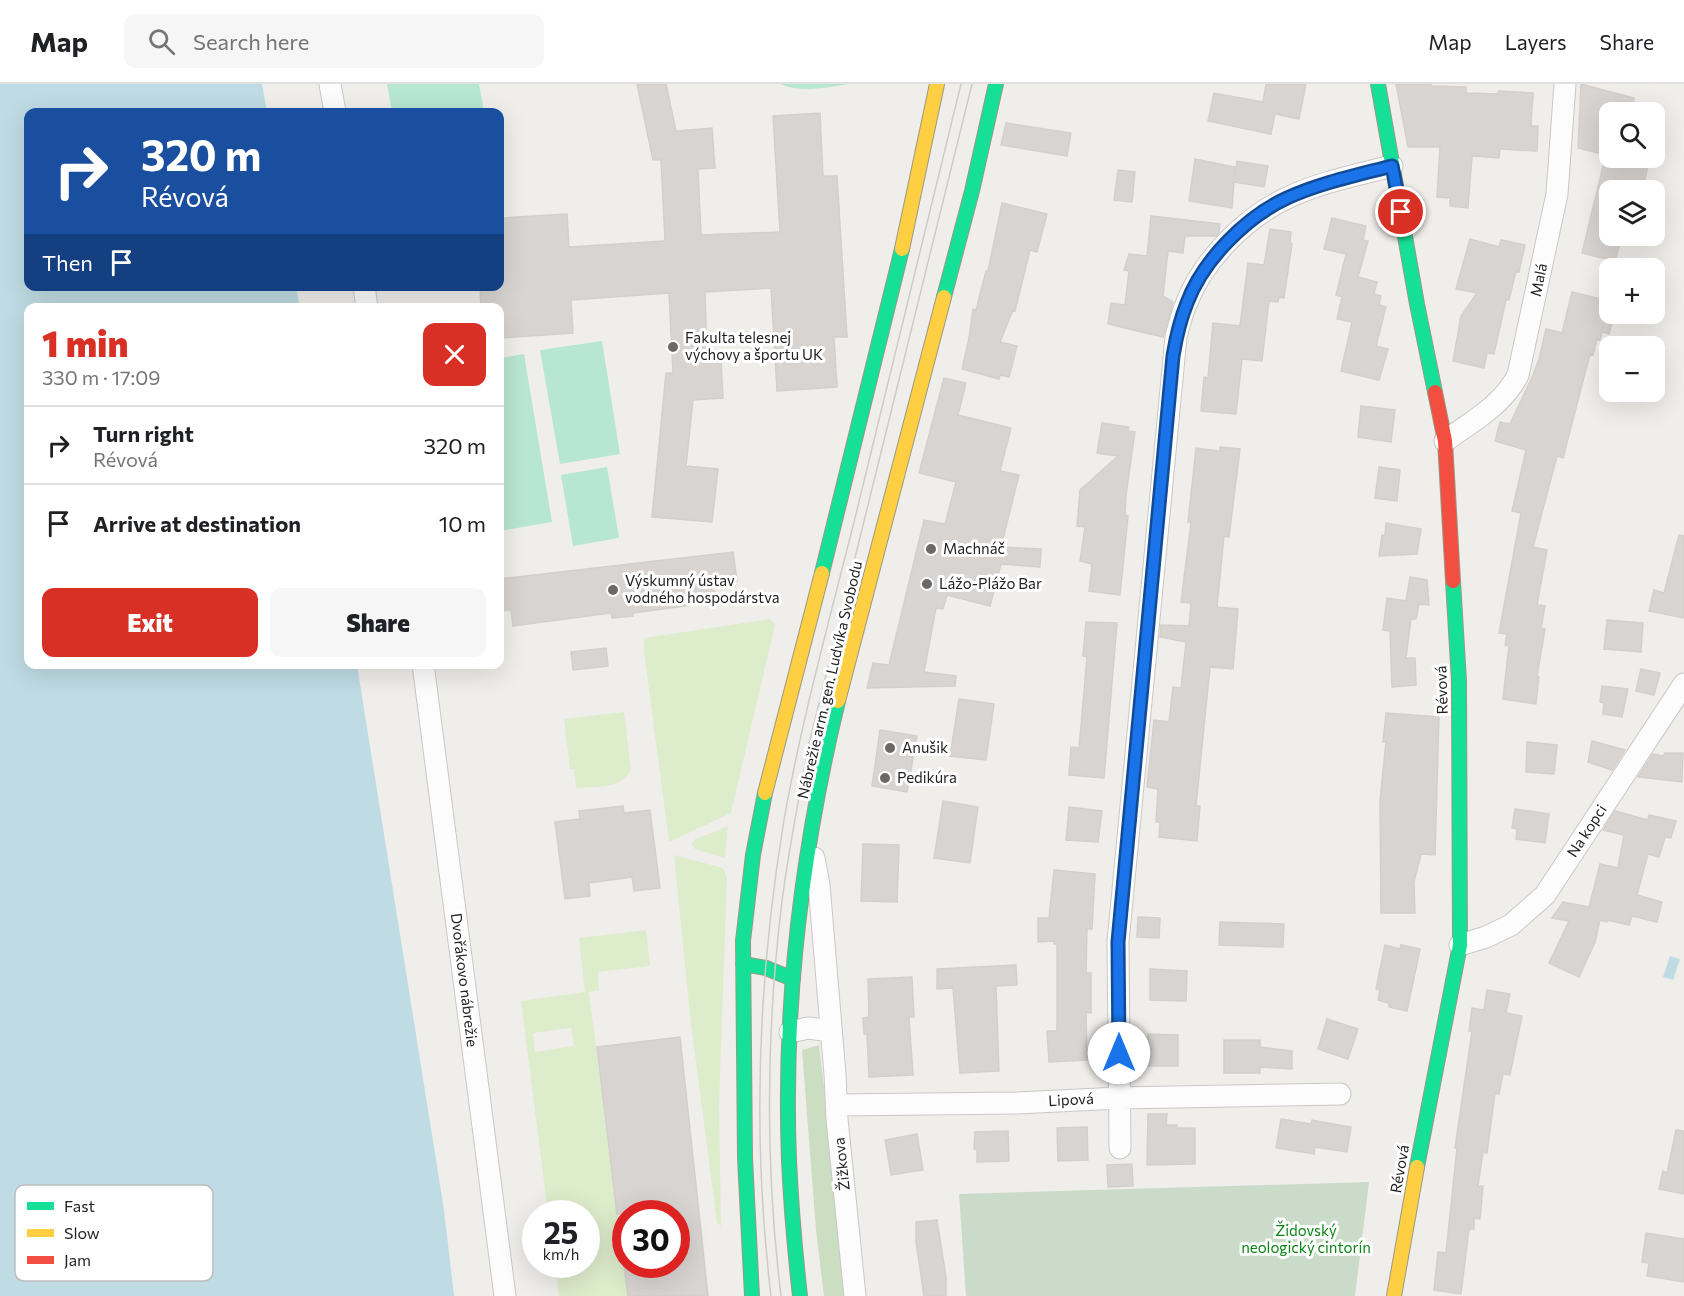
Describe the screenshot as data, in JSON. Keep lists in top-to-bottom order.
{
  "streets": {
    "main road": ["Nábrežie arm. gen. Ludvíka Svobodu", "Révová"],
    "street": [
      "Malá",
      "Na kopci",
      "Dvořákovo nábrežie",
      "Lipová",
      "Žižkova"
    ]
  },
  "crossings": [
    ["Malá", "Révová"],
    ["Nábrežie arm. gen. Ludvíka Svobodu", "Žižkova"],
    ["Révová", "Na kopci"],
    ["Lipová", "Žižkova"]
  ],
  "parks": ["Židovský neologický cintorín"],
  "places": [
    "Fakulta telesnej výchovy a športu UK",
    "Machnáč",
    "Lážo-Plážo Bar",
    "Výskumný ústav vodného hospodárstva",
    "Anušik",
    "Pedikúra"
  ],
  "legend": ["Fast", "Slow", "Jam"],
  "page": {
    "header": "Map",
    "search": "Search here",
    "nav": ["Map", "Layers", "Share"],
    "map_buttons": ["+", "−"],
    "turn": ["320 m", "Révová"],
    "then": "Then",
    "heading": ["1 min", "330 m · 17:09"],
    "list": [
      {
        "name": "Turn right",
        "note": "Révová",
        "value": "320 m"
      },
      {
        "name": "Arrive at destination",
        "value": "10 m"
      }
    ],
    "buttons": ["Exit", "Share"],
    "speed": "25 km/h",
    "limit": "30"
  }
}
